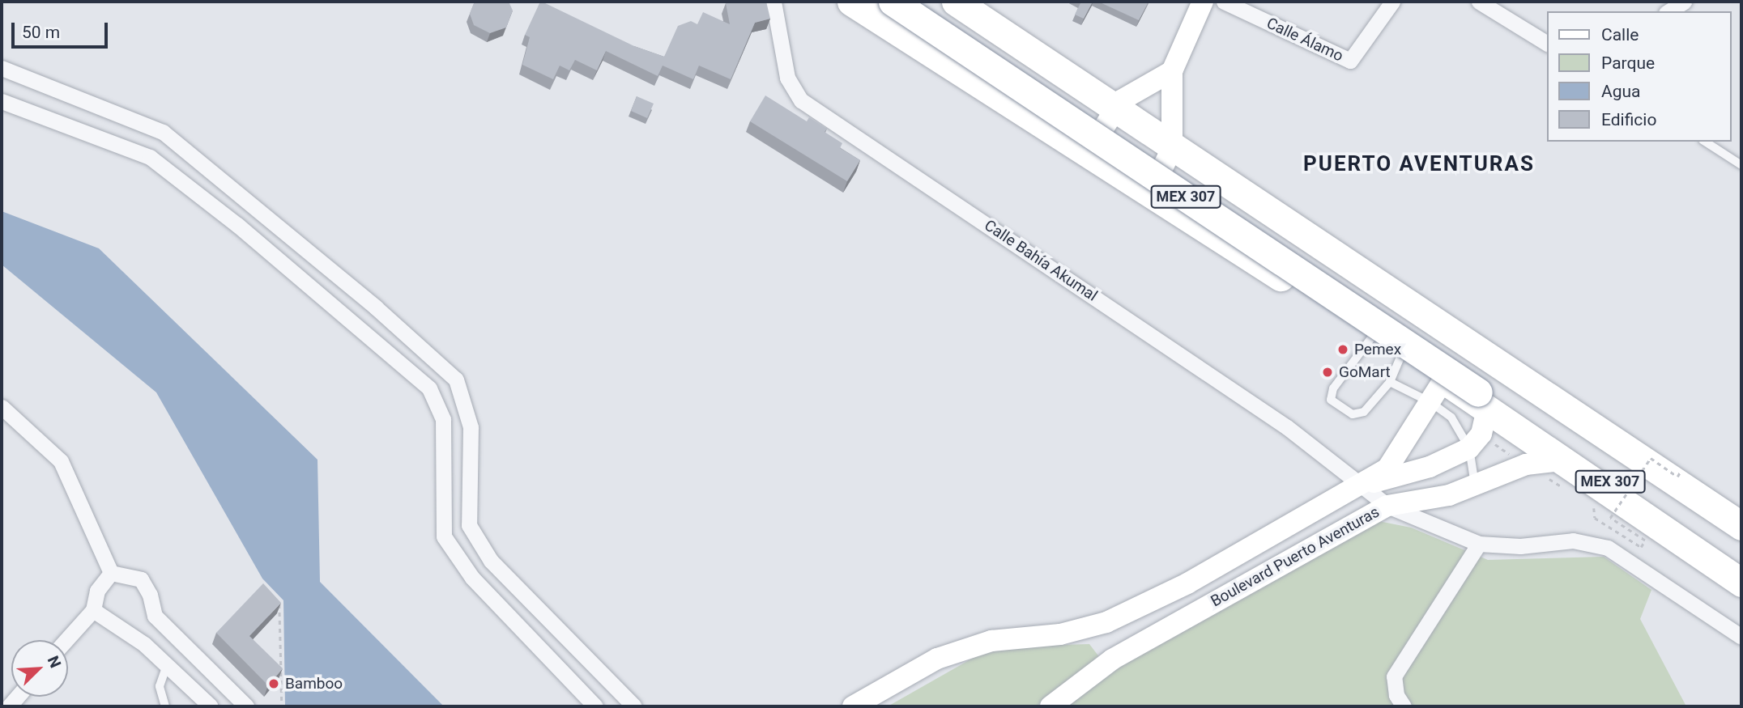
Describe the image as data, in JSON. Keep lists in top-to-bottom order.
{
  "streets": {
    "highway": ["MEX 307"],
    "street": ["Calle Álamo", "Calle Bahía Akumal", "Boulevard Puerto Aventuras"]
  },
  "crossings": [
    ["MEX 307", "Boulevard Puerto Aventuras"],
    ["Calle Bahía Akumal", "Boulevard Puerto Aventuras"]
  ],
  "districts": ["PUERTO AVENTURAS"],
  "places": ["Pemex", "GoMart", "Bamboo"],
  "legend": [
    "Calle",
    "Parque",
    "Agua",
    "Edificio"
  ],
  "scale_bar": "50 m",
  "north": "top right"
}
